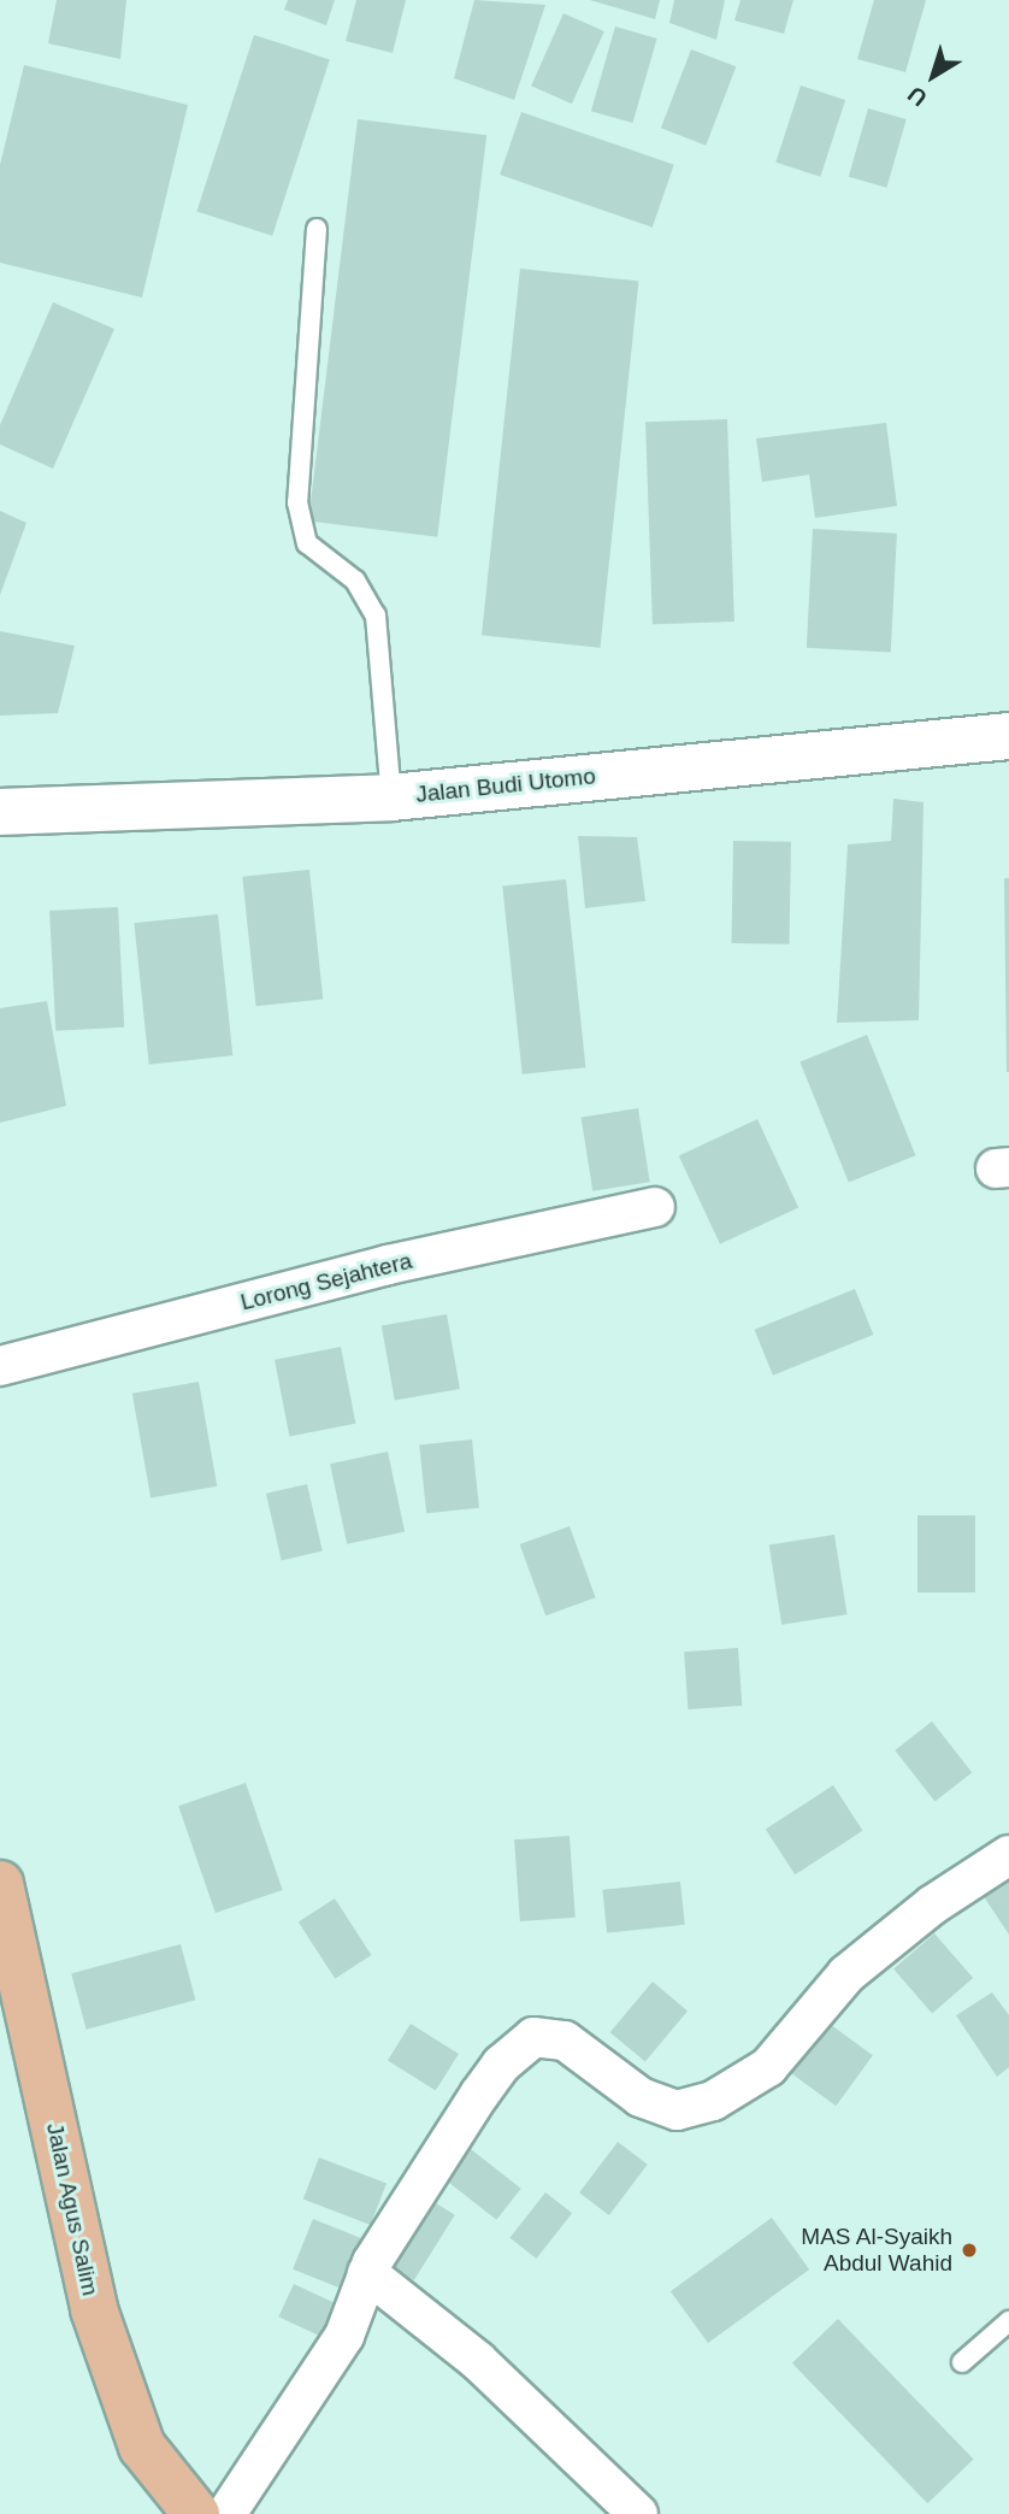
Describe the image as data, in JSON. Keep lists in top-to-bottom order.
{
  "streets": {
    "main road": ["Jalan Budi Utomo", "Jalan Agus Salim"],
    "street": ["Lorong Sejahtera"]
  },
  "places": ["MAS Al-Syaikh Abdul Wahid"],
  "north": "bottom left"
}
